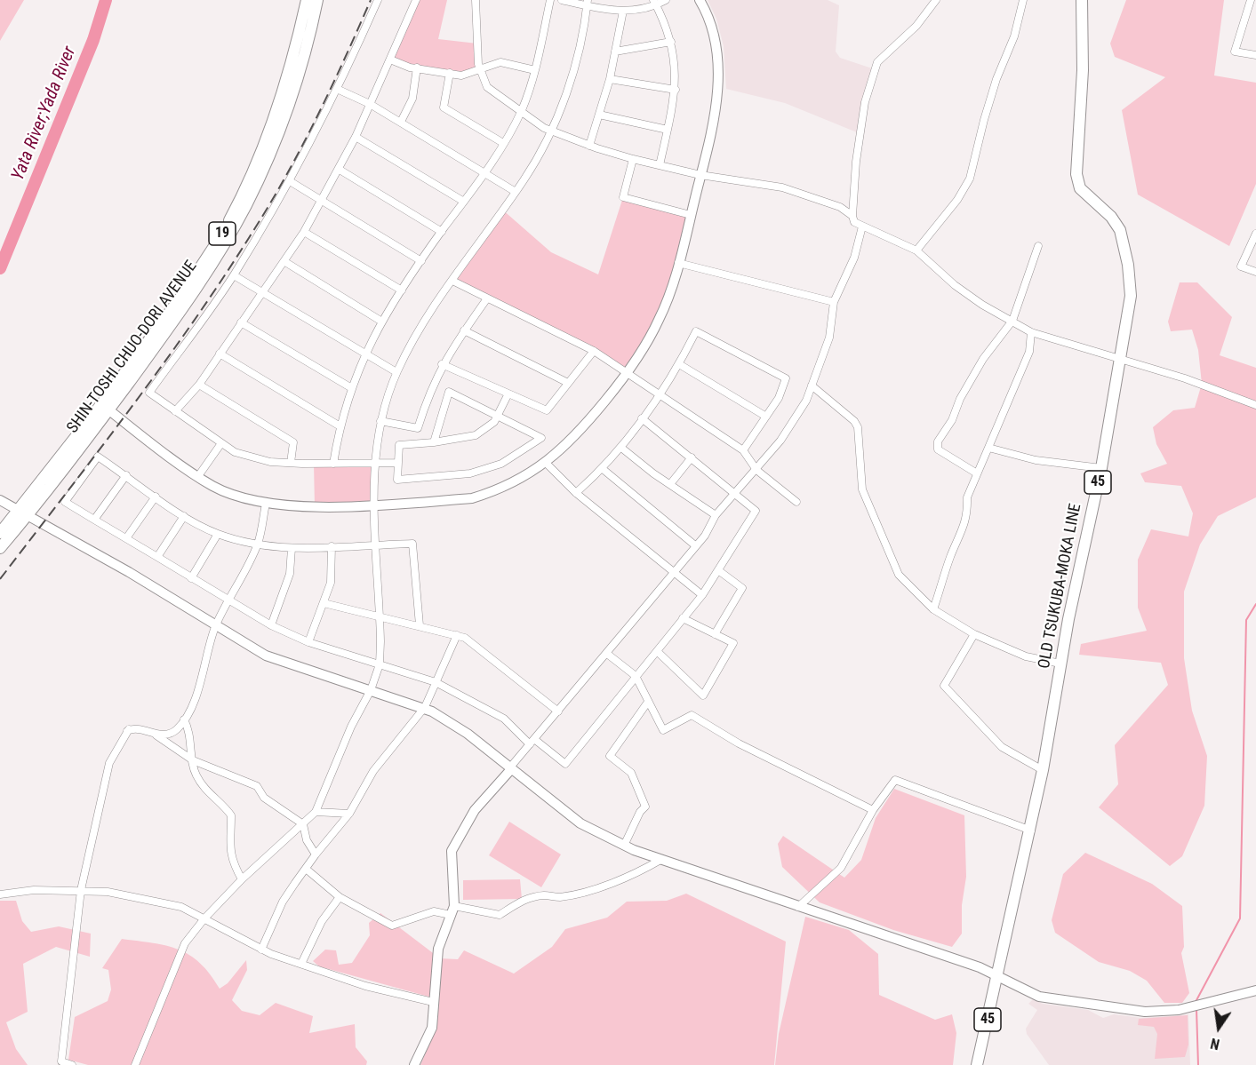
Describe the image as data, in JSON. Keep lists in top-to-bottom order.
{
  "streets": {
    "main road": [
      "19",
      "SHIN-TOSHI CHUO-DORI AVENUE",
      "45",
      "OLD TSUKUBA-MOKA LINE"
    ]
  },
  "water": ["Yata River;Yada River"],
  "north": "bottom"
}
